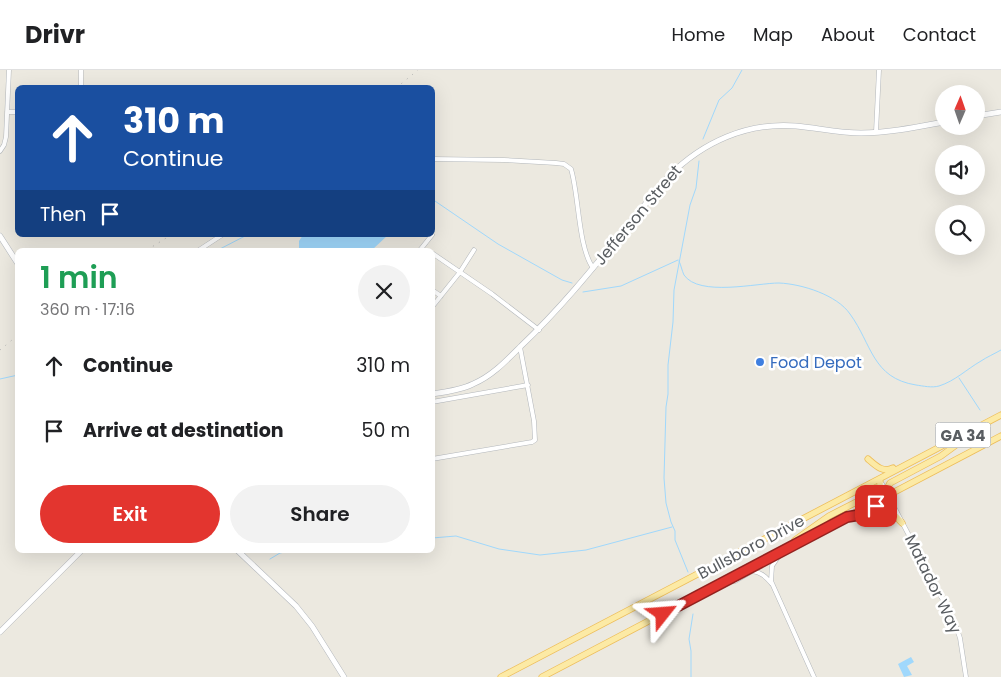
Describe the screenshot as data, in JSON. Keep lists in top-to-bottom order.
{
  "streets": {
    "main road": ["GA 34", "Bullsboro Drive"],
    "street": ["Jefferson Street", "Matador Way"]
  },
  "crossings": [
    ["Bullsboro Drive", "Matador Way"]
  ],
  "places": ["Food Depot"],
  "north": "top",
  "page": {
    "header": "Drivr",
    "nav": [
      "Home",
      "Map",
      "About",
      "Contact"
    ],
    "turn": ["310 m", "Continue"],
    "then": "Then",
    "heading": ["1 min", "360 m · 17:16"],
    "list": [
      {
        "name": "Continue",
        "value": "310 m"
      },
      {
        "name": "Arrive at destination",
        "value": "50 m"
      }
    ],
    "buttons": ["Exit", "Share"]
  }
}
